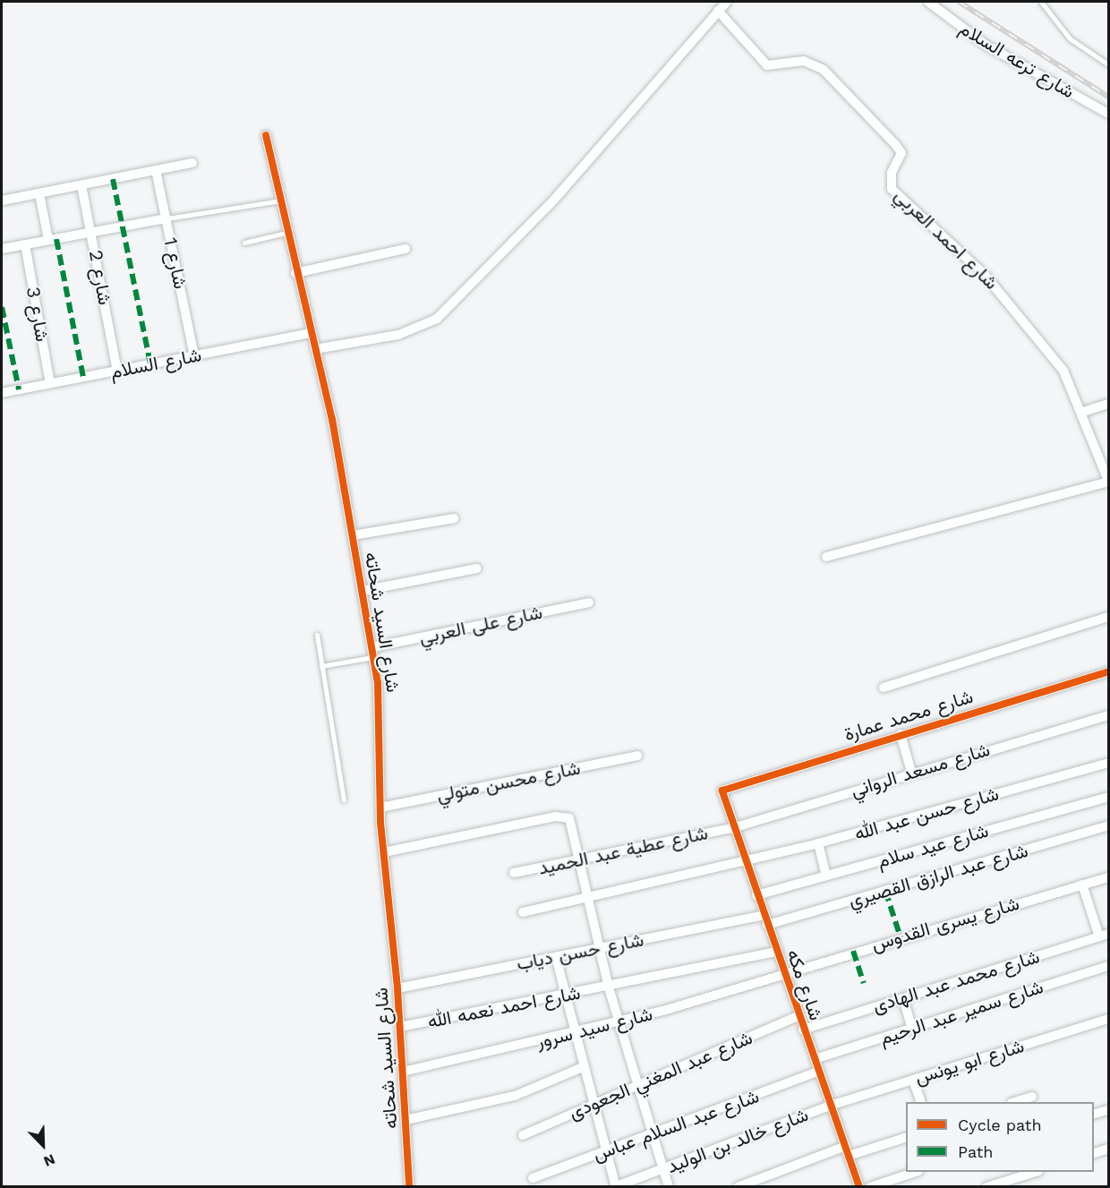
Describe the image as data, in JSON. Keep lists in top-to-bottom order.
{
  "streets": {
    "street": [
      "شارع ترعه السلام",
      "شارع احمد العربي",
      "شارع 1",
      "شارع 2",
      "شارع 3",
      "شارع السلام",
      "شارع السيد شحاته",
      "شارع على العربي",
      "شارع محمد عمارة",
      "شارع مسعد الرواني",
      "شارع محسن متولي",
      "شارع حسن عبد الله",
      "شارع عيد سلام",
      "شارع عطية عبد الحميد",
      "شارع عبد الرازق القصيري",
      "شارع يسرى القدوس",
      "شارع حسن دياب",
      "شارع محمد عبد الهادى",
      "شارع مكه",
      "شارع احمد نعمه الله",
      "شارع سمير عبد الرحيم",
      "شارع سيد سرور",
      "شارع ابو يونس",
      "شارع عبد المغني الجعودى",
      "شارع عبد السلام عباس",
      "شارع خالد بن الوليد"
    ]
  },
  "crossings": [
    ["شارع 1", "شارع السلام"],
    ["شارع 2", "شارع السلام"],
    ["شارع 3", "شارع السلام"],
    ["شارع السلام", "شارع السيد شحاته"],
    ["شارع السيد شحاته", "شارع على العربي"],
    ["شارع السيد شحاته", "شارع محسن متولي"],
    ["شارع السيد شحاته", "شارع حسن دياب"],
    ["شارع السيد شحاته", "شارع احمد نعمه الله"],
    ["شارع السيد شحاته", "شارع سيد سرور"],
    ["شارع محمد عمارة", "شارع مكه"],
    ["شارع مسعد الرواني", "شارع عطية عبد الحميد"],
    ["شارع مسعد الرواني", "شارع مكه"],
    ["شارع حسن عبد الله", "شارع مكه"],
    ["شارع عيد سلام", "شارع مكه"],
    ["شارع عطية عبد الحميد", "شارع مكه"],
    ["شارع عبد الرازق القصيري", "شارع مكه"],
    ["شارع يسرى القدوس", "شارع مكه"],
    ["شارع يسرى القدوس", "شارع سيد سرور"],
    ["شارع حسن دياب", "شارع مكه"],
    ["شارع محمد عبد الهادى", "شارع مكه"],
    ["شارع مكه", "شارع احمد نعمه الله"],
    ["شارع مكه", "شارع سمير عبد الرحيم"],
    ["شارع مكه", "شارع سيد سرور"],
    ["شارع مكه", "شارع ابو يونس"],
    ["شارع مكه", "شارع عبد المغني الجعودى"],
    ["شارع مكه", "شارع عبد السلام عباس"],
    ["شارع مكه", "شارع خالد بن الوليد"],
    ["شارع ابو يونس", "شارع خالد بن الوليد"]
  ],
  "legend": ["Cycle path", "Path"],
  "north": "bottom right"
}
